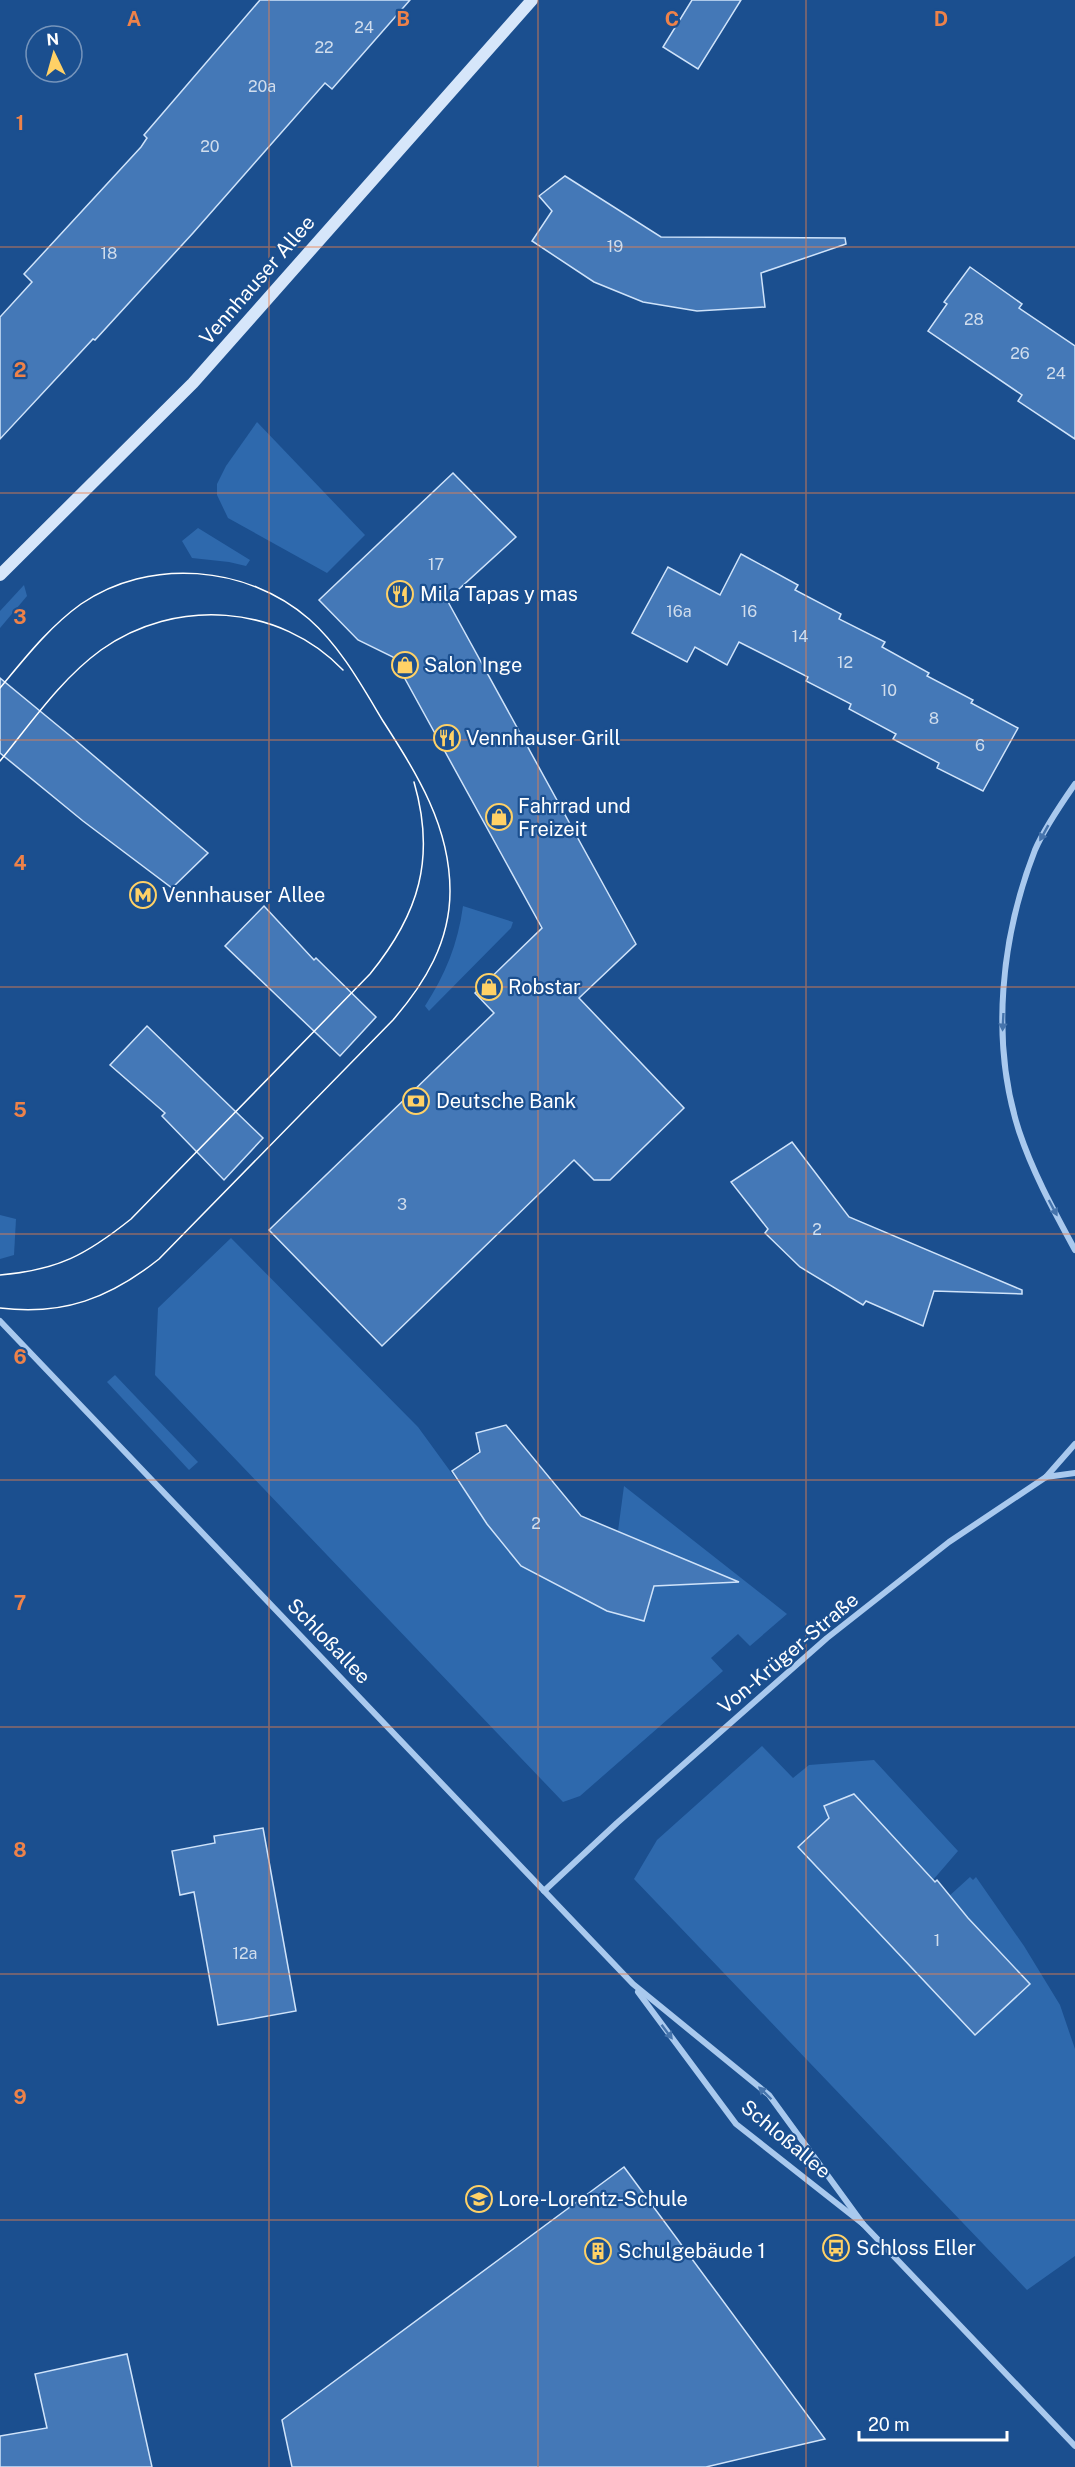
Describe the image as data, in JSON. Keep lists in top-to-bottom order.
{
  "streets": {
    "main road": ["Vennhauser Allee"],
    "street": ["Schloßallee", "Von-Krüger-Straße"]
  },
  "crossings": [
    ["Schloßallee", "Von-Krüger-Straße"]
  ],
  "places": {
    "restaurant": ["Mila Tapas y mas", "Vennhauser Grill"],
    "shop": ["Salon Inge", "Fahrrad und Freizeit", "Robstar"],
    "metro station": ["Vennhauser Allee"],
    "bank": ["Deutsche Bank"],
    "school or university": ["Lore-Lorentz-Schule"],
    "bus stop": ["Schloss Eller"],
    "building": ["Schulgebäude 1"]
  },
  "house_numbers": [
    "24",
    "22",
    "20a",
    "20",
    "19",
    "18",
    "28",
    "26",
    "24",
    "17",
    "16a",
    "16",
    "14",
    "12",
    "10",
    "8",
    "6",
    "3",
    "2",
    "2",
    "1",
    "12a"
  ],
  "scale_bar": "20 m",
  "north": "top",
  "grid": {
    "columns": [
      "A",
      "B",
      "C",
      "D"
    ],
    "rows": [
      "1",
      "2",
      "3",
      "4",
      "5",
      "6",
      "7",
      "8",
      "9"
    ]
  }
}
